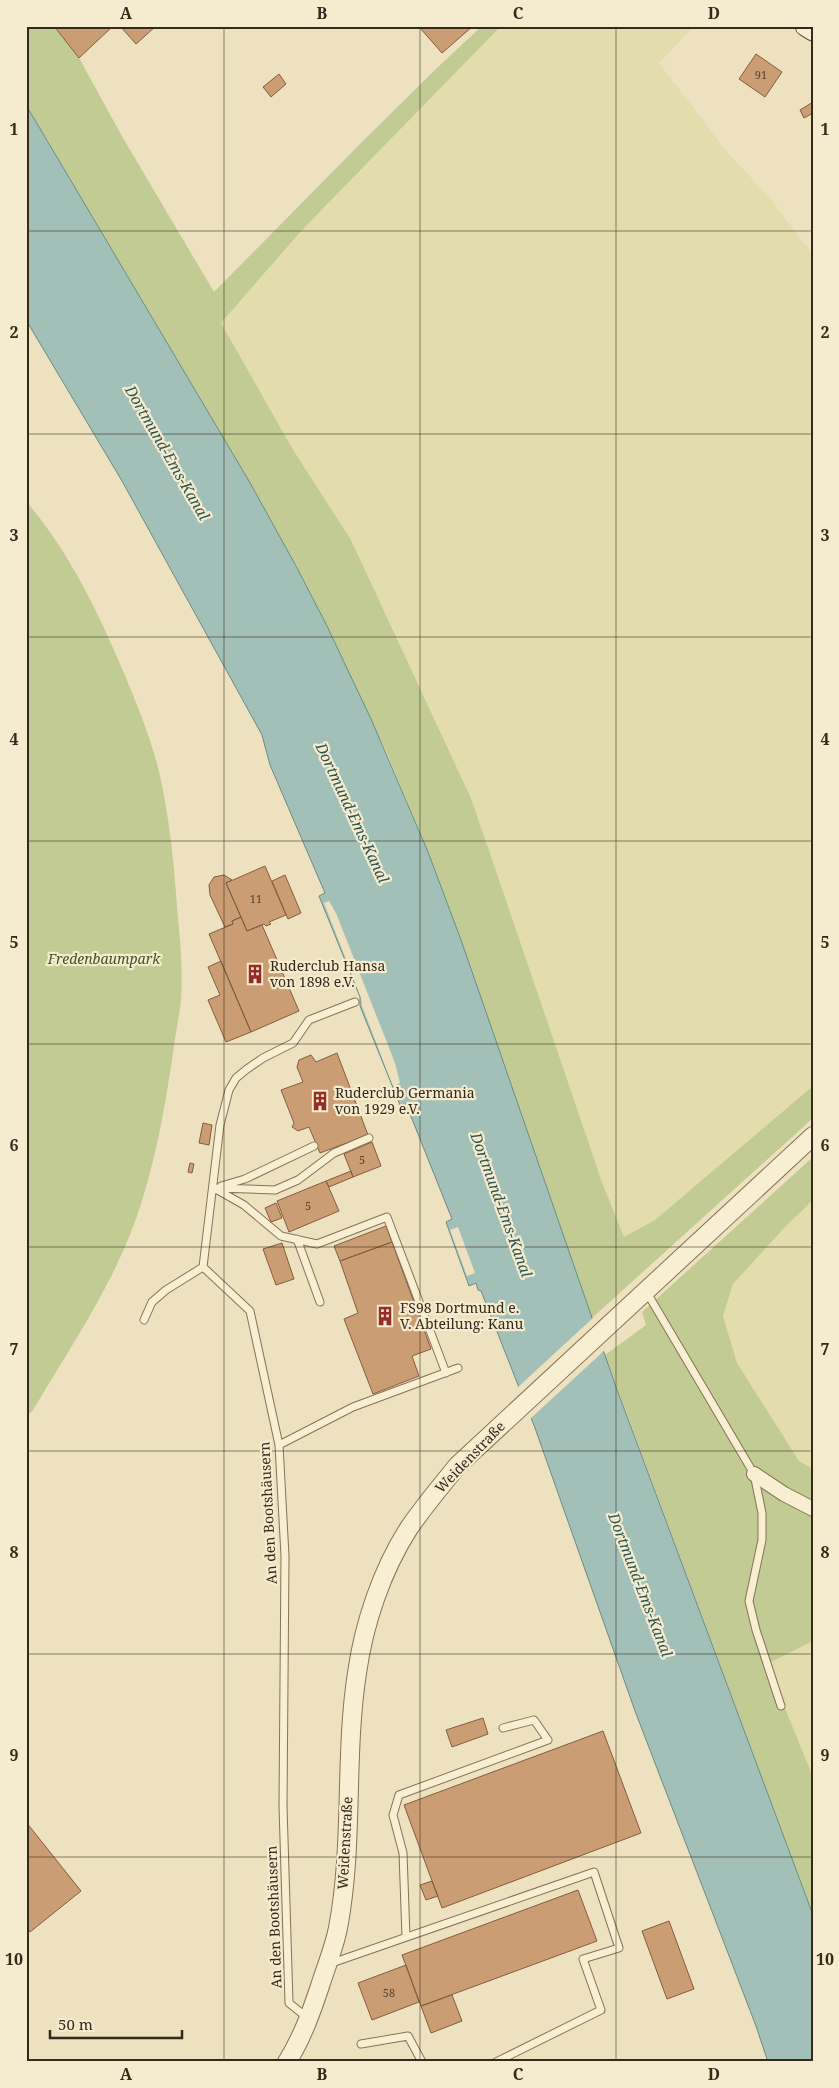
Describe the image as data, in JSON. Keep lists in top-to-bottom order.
{
  "streets": {
    "street": ["Weidenstraße"],
    "lane": ["An den Bootshäusern"]
  },
  "crossings": [
    ["Weidenstraße", "An den Bootshäusern"]
  ],
  "water": ["Dortmund-Ems-Kanal"],
  "parks": ["Fredenbaumpark"],
  "places": {
    "building": ["Ruderclub Hansa von 1898 e.V.", "Ruderclub Germania von 1929 e.V.", "FS98 Dortmund e. V. Abteilung: Kanu"]
  },
  "house_numbers": [
    "91",
    "11",
    "5",
    "5",
    "58"
  ],
  "scale_bar": "50 m",
  "grid": {
    "columns": [
      "A",
      "B",
      "C",
      "D"
    ],
    "rows": [
      "1",
      "2",
      "3",
      "4",
      "5",
      "6",
      "7",
      "8",
      "9",
      "10"
    ]
  }
}
